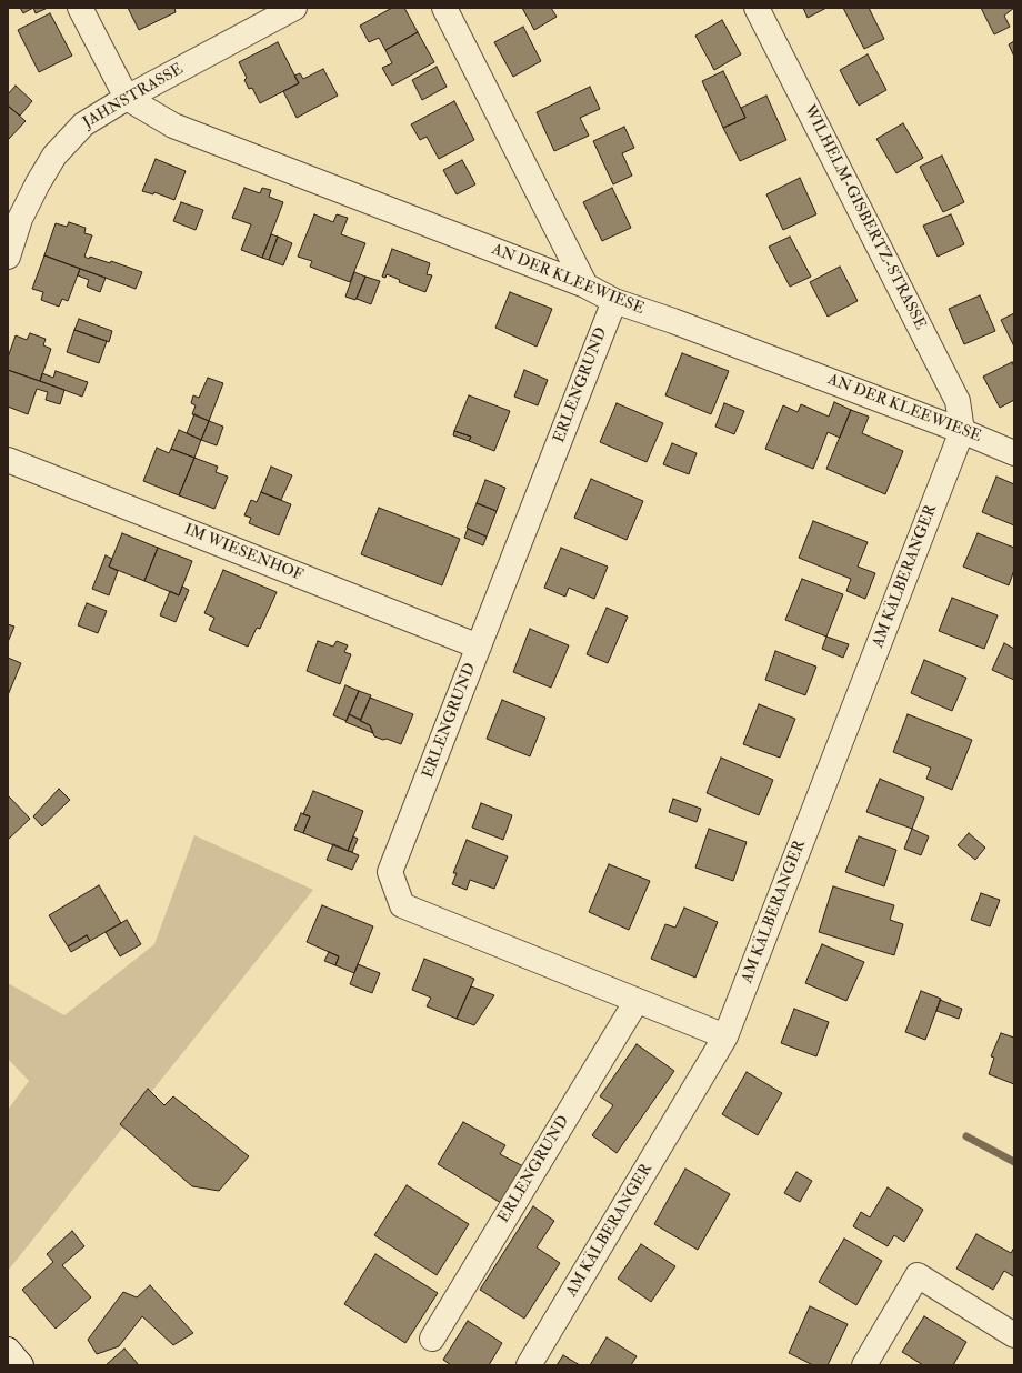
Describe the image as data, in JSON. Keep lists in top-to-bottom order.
{
  "streets": {
    "street": [
      "JAHNSTRASSE",
      "WILHELM-GISBERTZ-STRASSE",
      "AN DER KLEEWIESE",
      "ERLENGRUND",
      "IM WIESENHOF",
      "AM KÄLBERANGER"
    ]
  },
  "crossings": [
    ["JAHNSTRASSE", "AN DER KLEEWIESE"],
    ["WILHELM-GISBERTZ-STRASSE", "AN DER KLEEWIESE"],
    ["WILHELM-GISBERTZ-STRASSE", "AM KÄLBERANGER"],
    ["AN DER KLEEWIESE", "ERLENGRUND"],
    ["AN DER KLEEWIESE", "AM KÄLBERANGER"],
    ["ERLENGRUND", "IM WIESENHOF"],
    ["ERLENGRUND", "AM KÄLBERANGER"]
  ]
}
